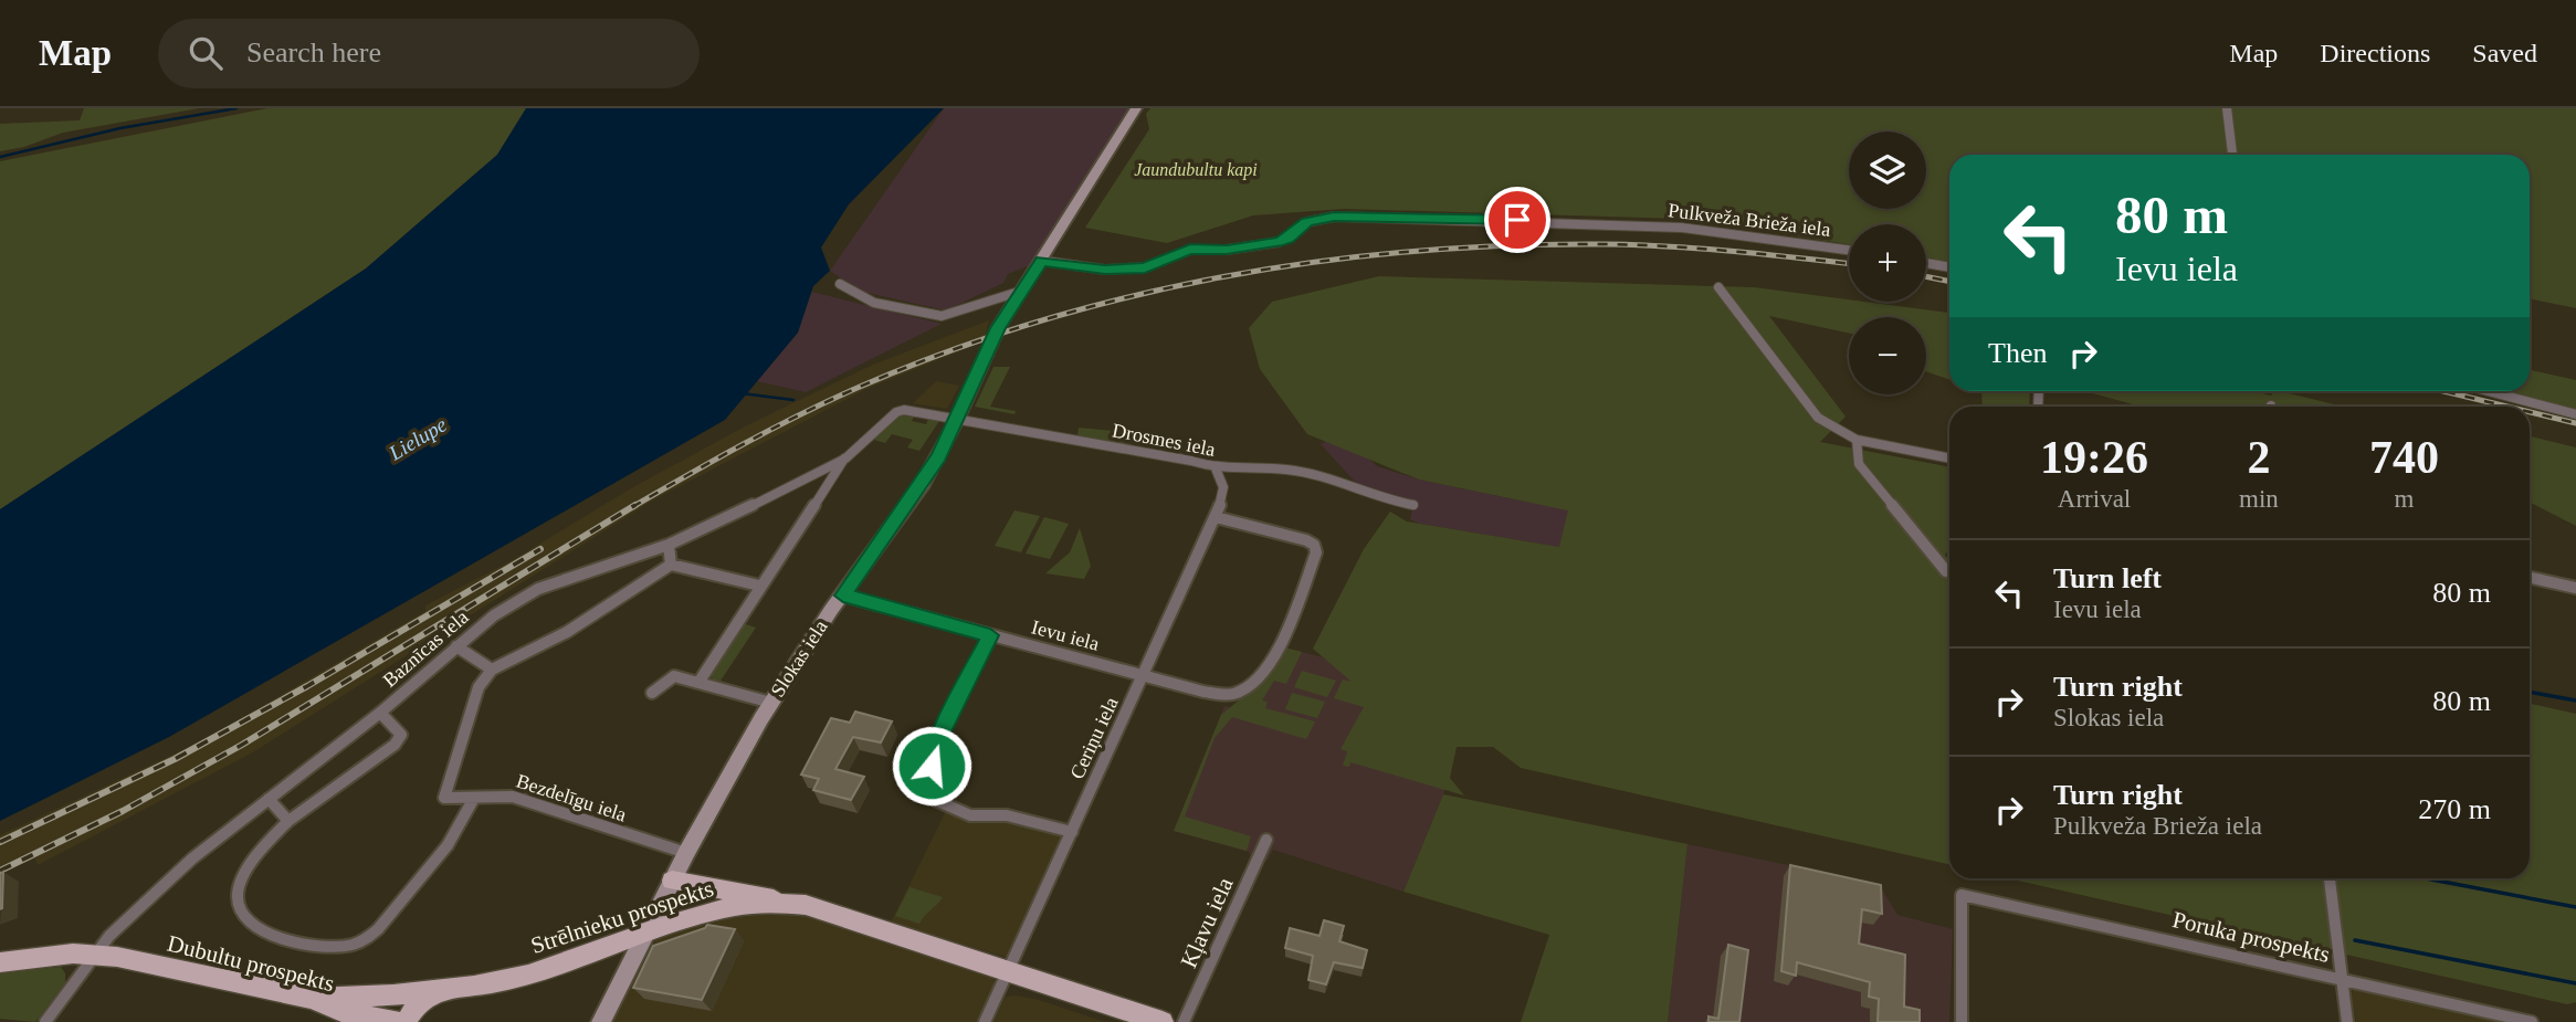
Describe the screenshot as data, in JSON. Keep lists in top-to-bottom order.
{
  "streets": {
    "main road": ["Slokas iela", "Strēlnieku prospekts", "Dubultu prospekts"],
    "street": [
      "Pulkveža Brieža iela",
      "Drosmes iela",
      "Ievu iela",
      "Baznīcas iela",
      "Ceriņu iela",
      "Bezdelīgu iela",
      "Kļavu iela",
      "Poruka prospekts"
    ]
  },
  "crossings": [
    ["Pulkveža Brieža iela", "Slokas iela"],
    ["Drosmes iela", "Baznīcas iela"],
    ["Drosmes iela", "Slokas iela"],
    ["Drosmes iela", "Ceriņu iela"],
    ["Ievu iela", "Slokas iela"],
    ["Ievu iela", "Ceriņu iela"],
    ["Baznīcas iela", "Dubultu prospekts"],
    ["Slokas iela", "Bezdelīgu iela"],
    ["Slokas iela", "Strēlnieku prospekts"],
    ["Ceriņu iela", "Strēlnieku prospekts"],
    ["Strēlnieku prospekts", "Dubultu prospekts"]
  ],
  "water": ["Lielupe"],
  "parks": ["Jaundubultu kapi"],
  "page": {
    "header": "Map",
    "search": "Search here",
    "nav": ["Map", "Directions", "Saved"],
    "map_buttons": ["+", "−"],
    "turn": ["80 m", "Ievu iela"],
    "then": "Then",
    "eta": [
      "19:26",
      "Arrival",
      "2",
      "min",
      "740",
      "m"
    ],
    "list": [
      {
        "name": "Turn left",
        "note": "Ievu iela",
        "value": "80 m"
      },
      {
        "name": "Turn right",
        "note": "Slokas iela",
        "value": "80 m"
      },
      {
        "name": "Turn right",
        "note": "Pulkveža Brieža iela",
        "value": "270 m"
      }
    ]
  }
}
